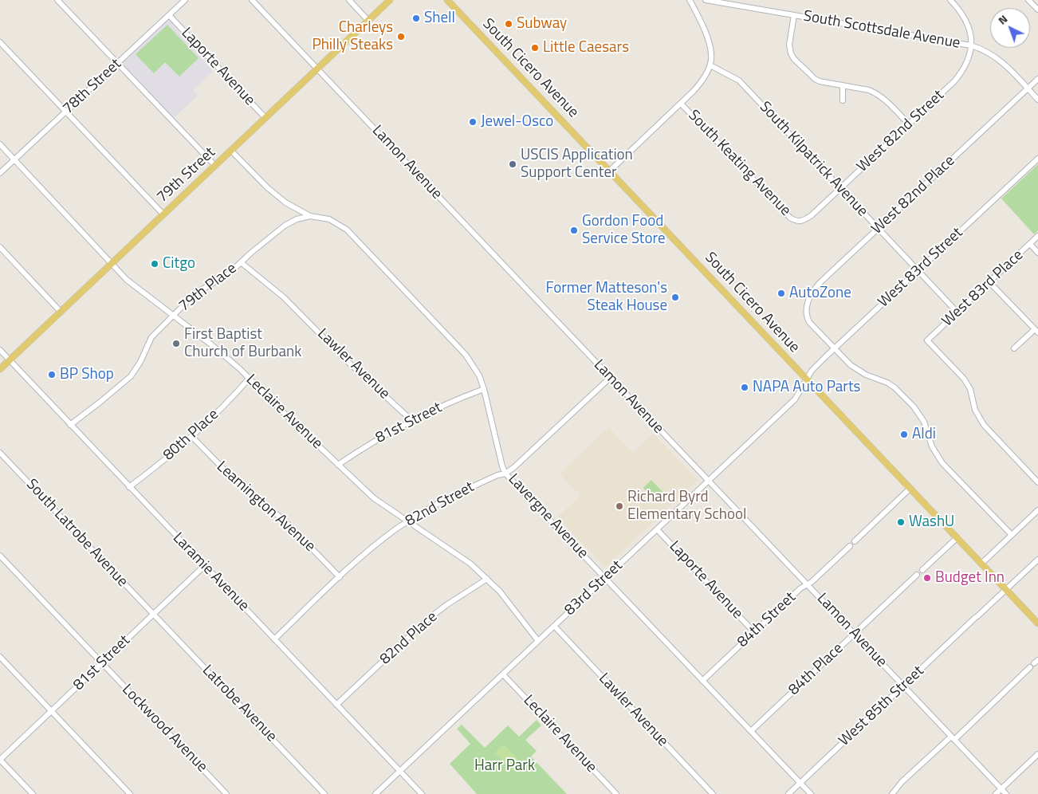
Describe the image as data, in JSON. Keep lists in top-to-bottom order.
{
  "streets": {
    "main road": ["South Cicero Avenue", "79th Street"],
    "street": [
      "South Scottsdale Avenue",
      "Laporte Avenue",
      "78th Street",
      "West 82nd Street",
      "South Kilpatrick Avenue",
      "Lamon Avenue",
      "South Keating Avenue",
      "West 82nd Place",
      "West 83rd Street",
      "79th Place",
      "West 83rd Place",
      "Lawler Avenue",
      "Leclaire Avenue",
      "81st Street",
      "80th Place",
      "82nd Street",
      "Leamington Avenue",
      "Lavergne Avenue",
      "South Latrobe Avenue",
      "Laramie Avenue",
      "83rd Street",
      "84th Street",
      "82nd Place",
      "84th Place",
      "Latrobe Avenue",
      "West 85th Street",
      "Lockwood Avenue"
    ]
  },
  "crossings": [
    ["South Scottsdale Avenue", "West 82nd Street"],
    ["South Scottsdale Avenue", "West 82nd Place"],
    ["Laporte Avenue", "78th Street"],
    ["Laporte Avenue", "79th Street"],
    ["Laporte Avenue", "83rd Street"],
    ["Laporte Avenue", "84th Street"],
    ["South Cicero Avenue", "West 83rd Street"],
    ["South Cicero Avenue", "83rd Street"],
    ["South Cicero Avenue", "West 85th Street"],
    ["78th Street", "Leclaire Avenue"],
    ["West 82nd Street", "South Kilpatrick Avenue"],
    ["West 82nd Street", "South Keating Avenue"],
    ["South Kilpatrick Avenue", "West 82nd Place"],
    ["South Kilpatrick Avenue", "West 83rd Street"],
    ["South Kilpatrick Avenue", "West 83rd Place"],
    ["Lamon Avenue", "79th Street"],
    ["Lamon Avenue", "82nd Street"],
    ["Lamon Avenue", "83rd Street"],
    ["Lamon Avenue", "84th Street"],
    ["Lamon Avenue", "84th Place"],
    ["Lamon Avenue", "West 85th Street"],
    ["79th Street", "Leclaire Avenue"],
    ["79th Street", "Lavergne Avenue"],
    ["79th Street", "Laramie Avenue"],
    ["West 82nd Place", "West 83rd Street"],
    ["West 83rd Street", "83rd Street"],
    ["79th Place", "Lawler Avenue"],
    ["79th Place", "Leclaire Avenue"],
    ["79th Place", "Lavergne Avenue"],
    ["79th Place", "Laramie Avenue"],
    ["Lawler Avenue", "81st Street"],
    ["Lawler Avenue", "83rd Street"],
    ["Leclaire Avenue", "81st Street"],
    ["Leclaire Avenue", "80th Place"],
    ["Leclaire Avenue", "82nd Street"],
    ["Leclaire Avenue", "83rd Street"],
    ["Leclaire Avenue", "82nd Place"],
    ["81st Street", "Lavergne Avenue"],
    ["81st Street", "South Latrobe Avenue"],
    ["81st Street", "Laramie Avenue"],
    ["81st Street", "Latrobe Avenue"],
    ["81st Street", "Lockwood Avenue"],
    ["80th Place", "Leamington Avenue"],
    ["80th Place", "Laramie Avenue"],
    ["82nd Street", "Leamington Avenue"],
    ["82nd Street", "Lavergne Avenue"],
    ["82nd Street", "Laramie Avenue"],
    ["Lavergne Avenue", "83rd Street"],
    ["Lavergne Avenue", "84th Street"],
    ["Lavergne Avenue", "84th Place"],
    ["Lavergne Avenue", "West 85th Street"],
    ["South Latrobe Avenue", "Latrobe Avenue"],
    ["Laramie Avenue", "83rd Street"],
    ["Laramie Avenue", "82nd Place"]
  ],
  "parks": ["Harr Park"],
  "places": [
    "Shell",
    "Subway",
    "Charleys Philly Steaks",
    "Little Caesars",
    "Jewel-Osco",
    "USCIS Application Support Center",
    "Gordon Food Service Store",
    "Citgo",
    "AutoZone",
    "Former Matteson's Steak House",
    "First Baptist Church of Burbank",
    "BP Shop",
    "NAPA Auto Parts",
    "Aldi",
    "Richard Byrd Elementary School",
    "WashU",
    "Budget Inn"
  ],
  "north": "top left"
}
